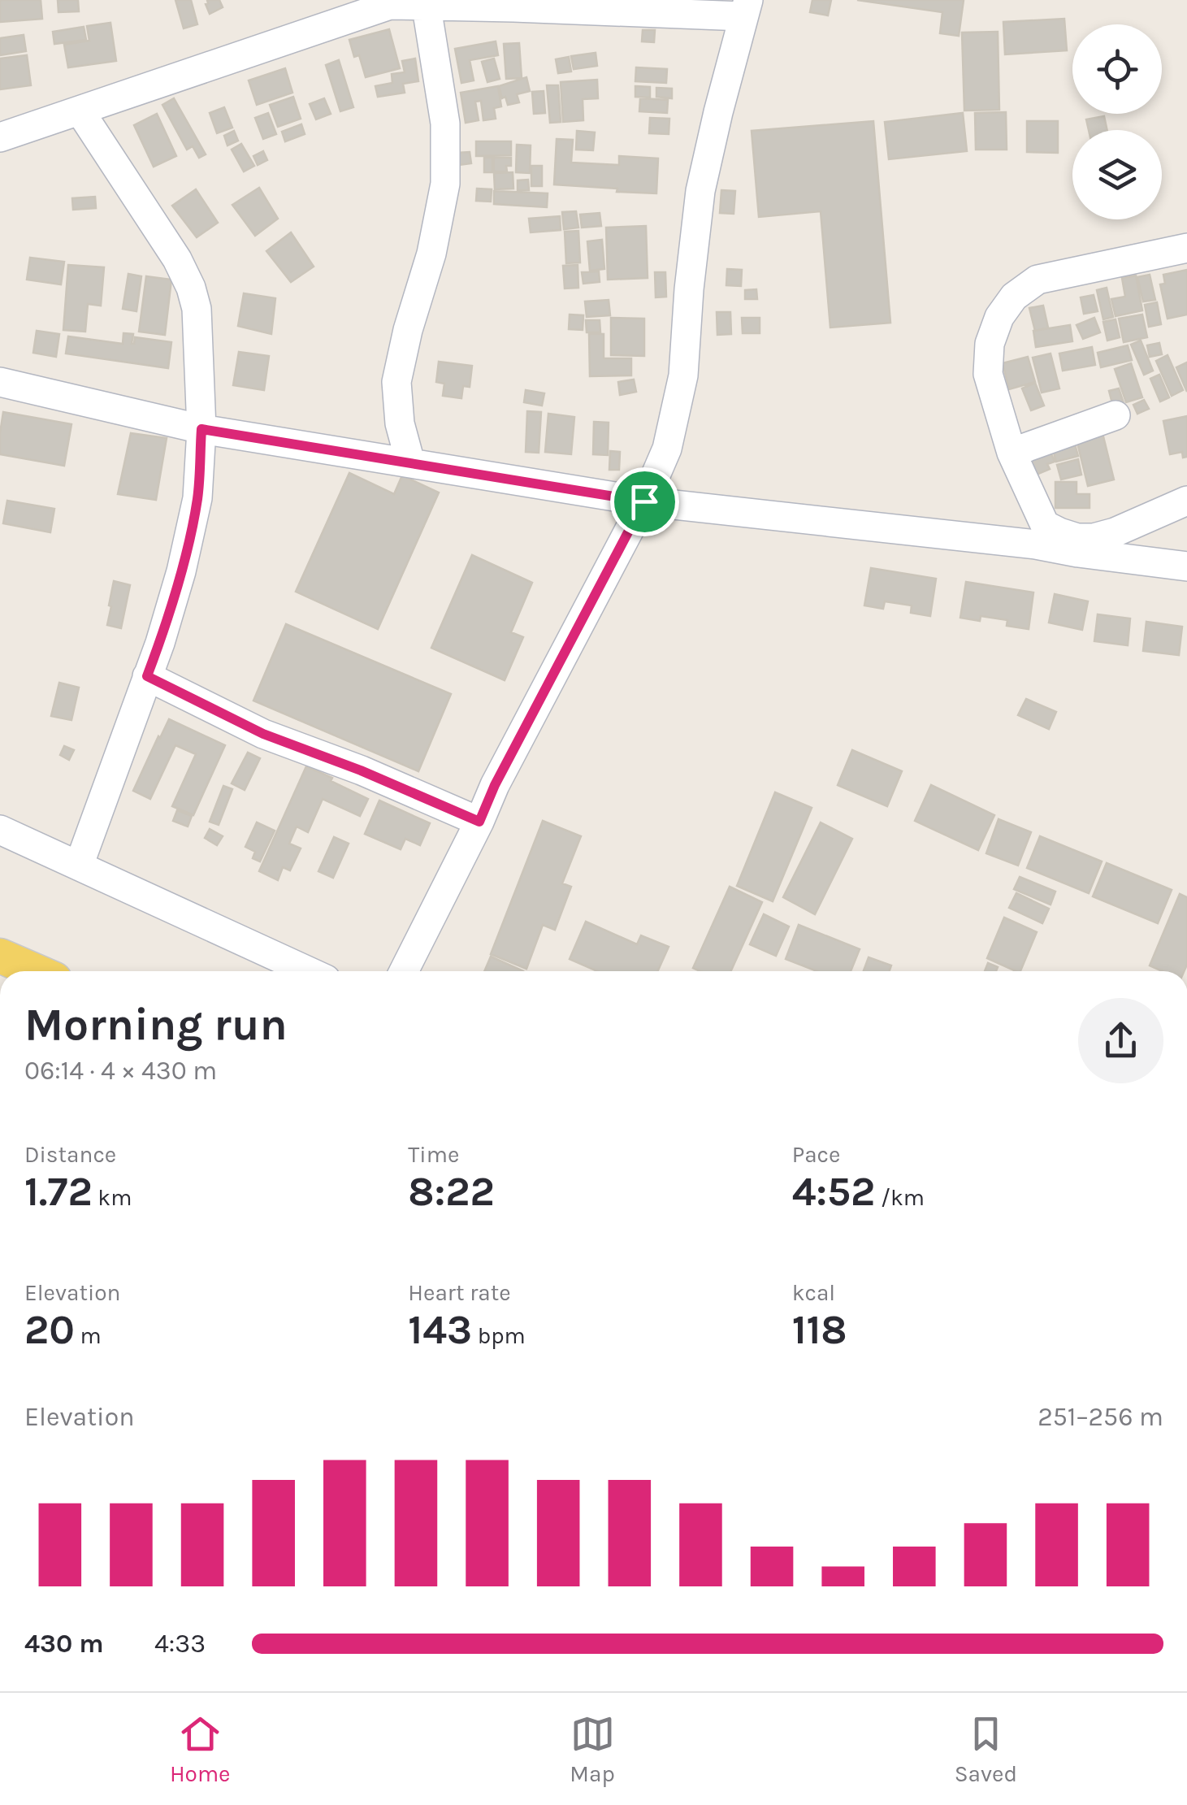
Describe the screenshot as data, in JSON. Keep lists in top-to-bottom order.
{
  "page": {
    "heading": ["Morning run", "06:14 · 4 × 430 m"],
    "stats": [
      ["Distance", "1.72 km"],
      ["Time", "8:22"],
      ["Pace", "4:52 /km"],
      ["Elevation", "20 m"],
      ["Heart rate", "143 bpm"],
      ["kcal", "118"]
    ],
    "chart": ["Elevation", "251–256 m"],
    "list": [
      {
        "name": "430 m",
        "note": "4:33"
      }
    ],
    "tabs": ["Home", "Map", "Saved"]
  }
}
